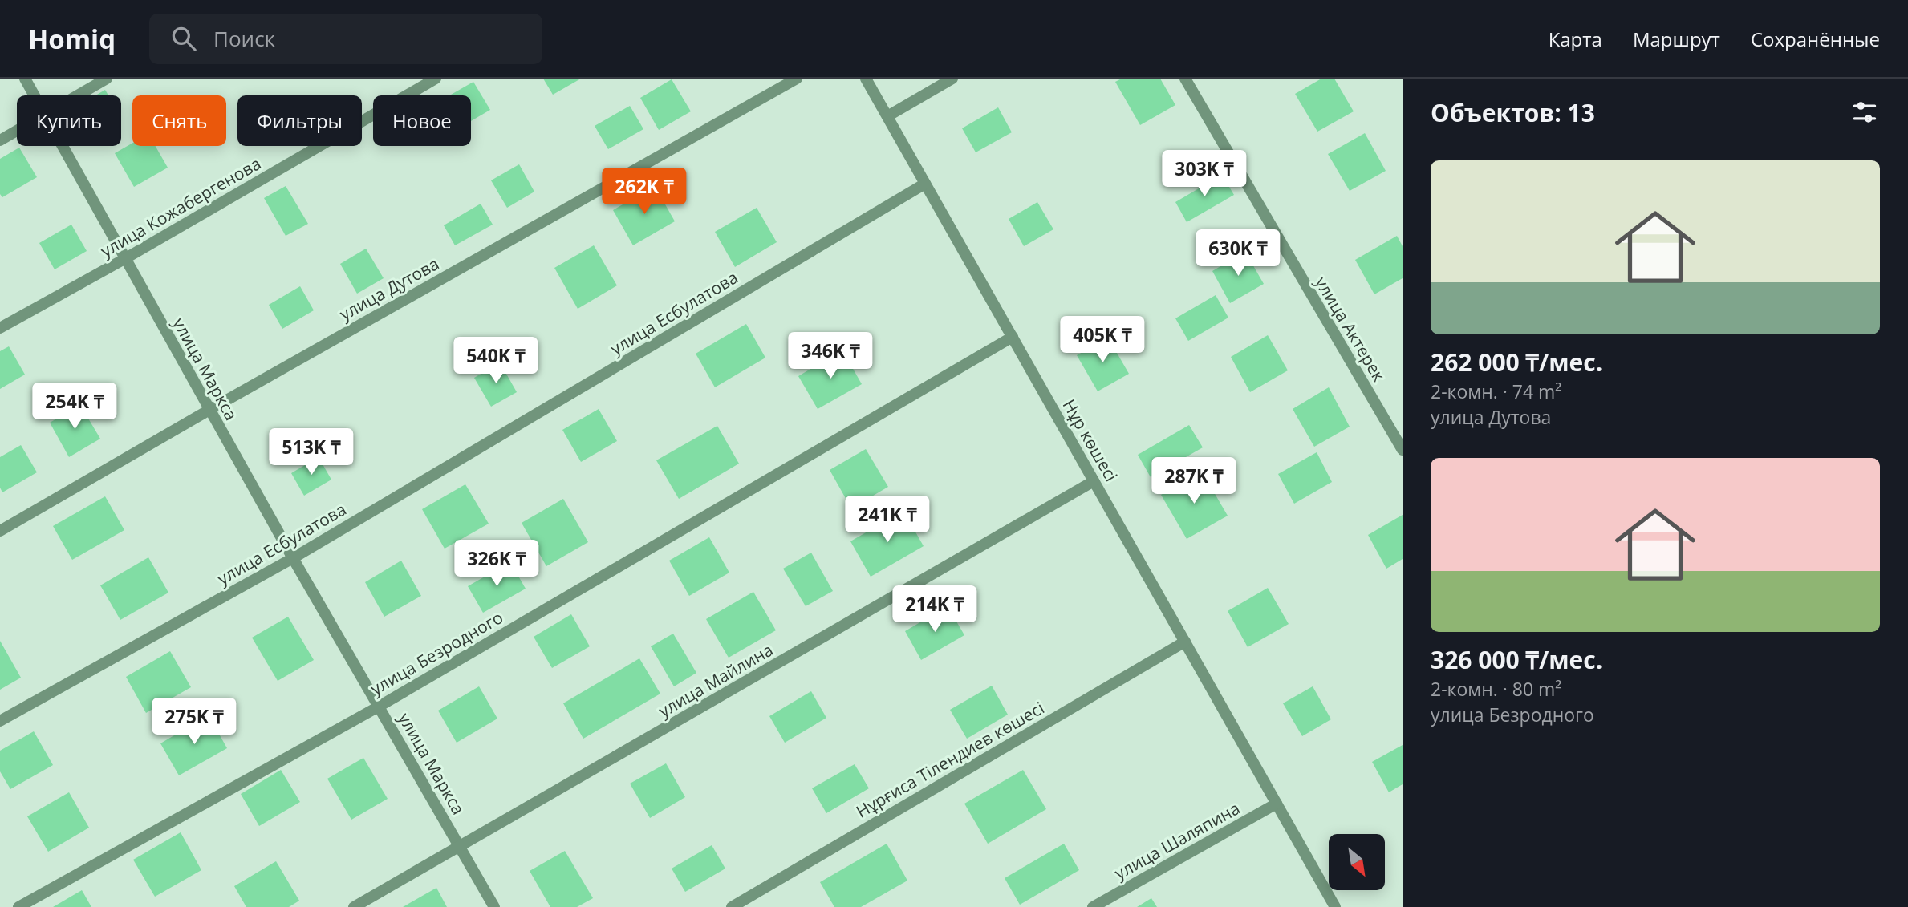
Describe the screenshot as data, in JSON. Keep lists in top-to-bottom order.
{
  "streets": {
    "street": [
      "улица Кожабергенова",
      "улица Дутова",
      "улица Есбулатова",
      "улица Актерек",
      "улица Маркса",
      "Нұр көшесі",
      "улица Безродного",
      "улица Майлина",
      "Нұрғиса Тілендиев көшесі",
      "улица Шаляпина"
    ]
  },
  "crossings": [
    ["улица Кожабергенова", "улица Маркса"],
    ["улица Дутова", "улица Маркса"],
    ["улица Есбулатова", "улица Маркса"],
    ["улица Есбулатова", "Нұр көшесі"],
    ["улица Маркса", "улица Безродного"],
    ["улица Маркса", "улица Майлина"],
    ["Нұр көшесі", "улица Безродного"],
    ["Нұр көшесі", "улица Майлина"],
    ["Нұр көшесі", "Нұрғиса Тілендиев көшесі"],
    ["Нұр көшесі", "улица Шаляпина"]
  ],
  "north": "bottom right",
  "page": {
    "header": "Homiq",
    "search": "Поиск",
    "nav": ["Карта", "Маршрут", "Сохранённые"],
    "heading": "Объектов: 13",
    "chip": [
      "Купить",
      "Снять",
      "Фильтры",
      "Новое"
    ],
    "list": [
      {
        "name": "262 000 ₸/мес.",
        "note": "2-комн. · 74 m² · улица Дутова"
      },
      {
        "name": "326 000 ₸/мес.",
        "note": "2-комн. · 80 m² · улица Безродного"
      }
    ],
    "price": [
      "303K ₸",
      "262K ₸",
      "630K ₸",
      "405K ₸",
      "346K ₸",
      "540K ₸",
      "254K ₸",
      "513K ₸",
      "287K ₸",
      "241K ₸",
      "326K ₸",
      "214K ₸",
      "275K ₸"
    ]
  }
}
